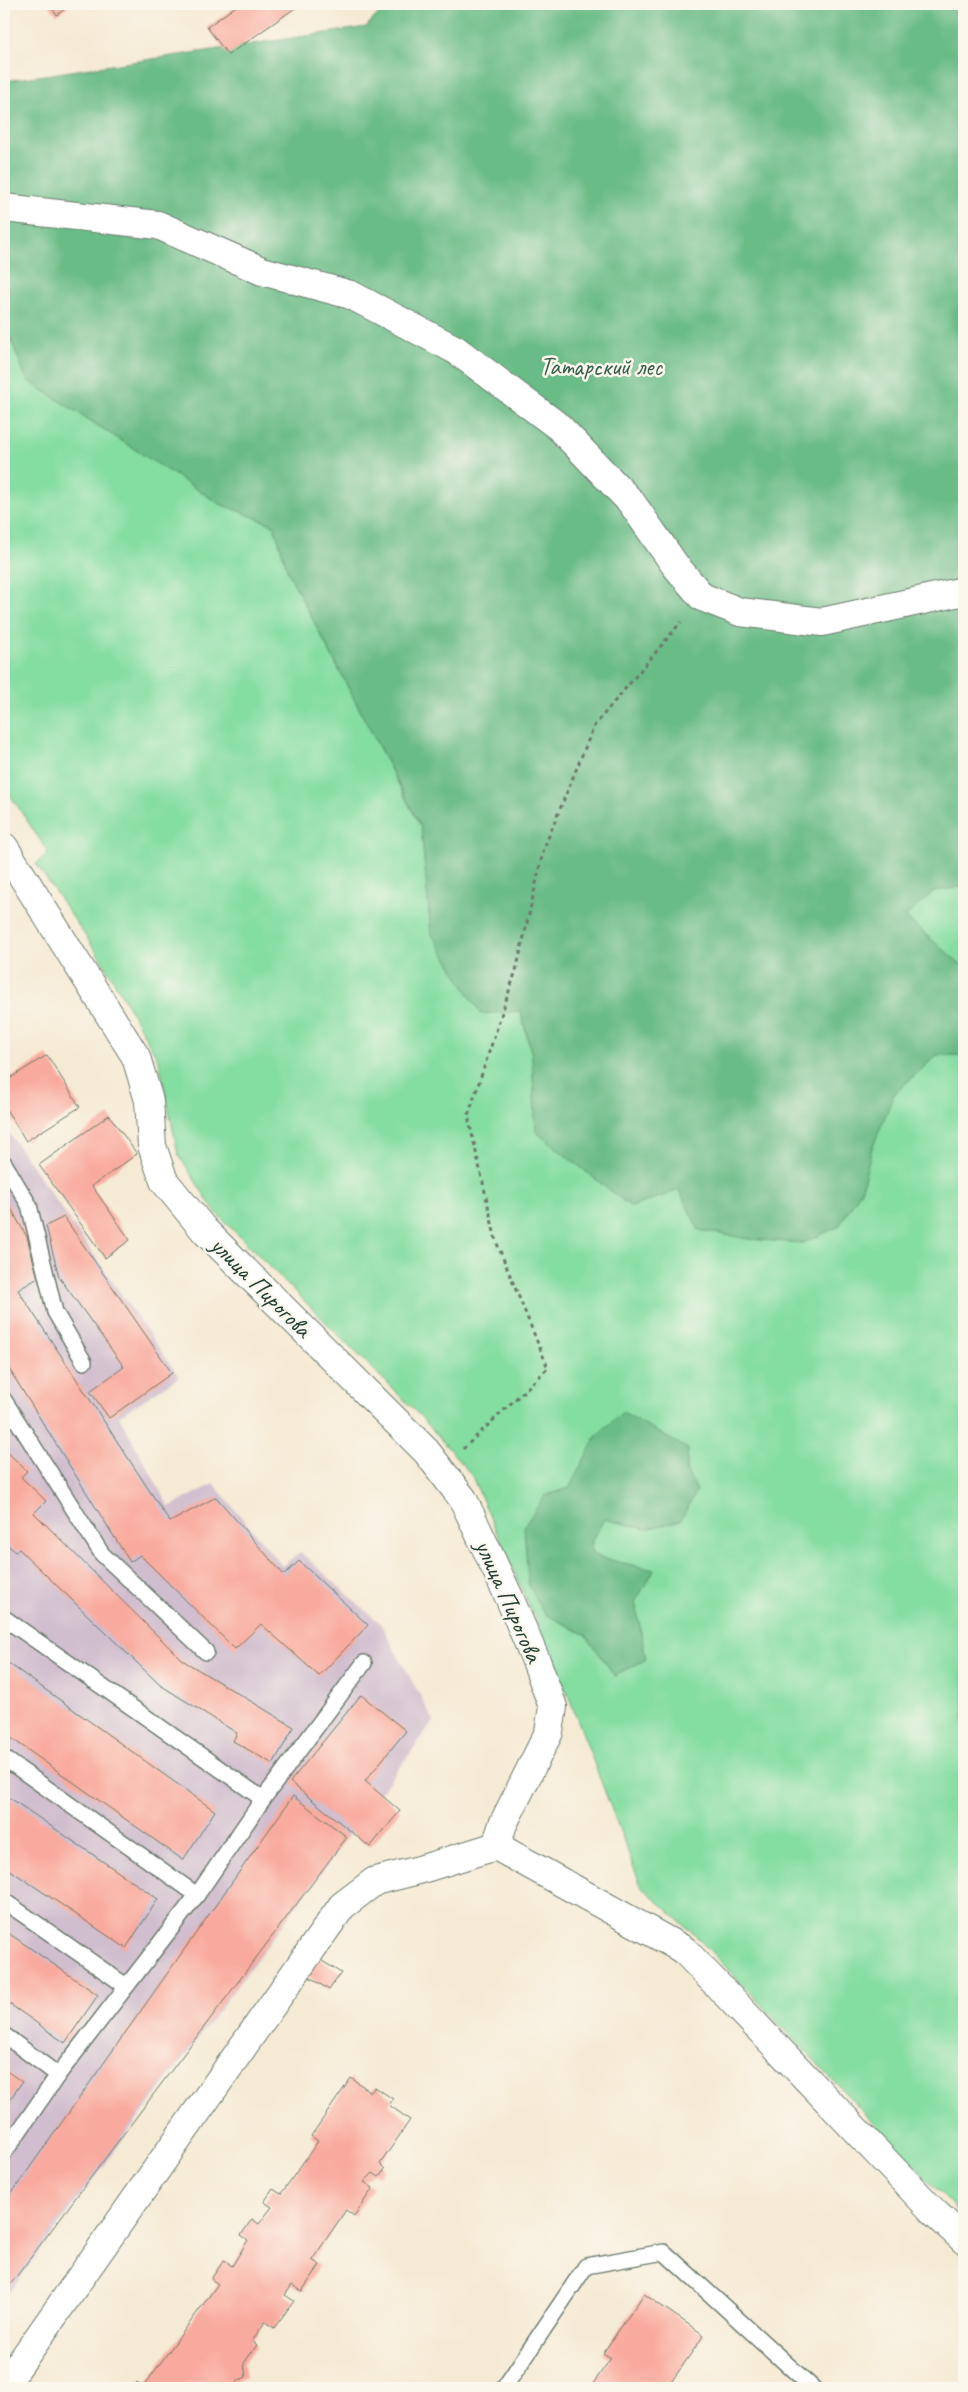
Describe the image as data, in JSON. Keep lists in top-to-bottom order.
{
  "streets": {
    "street": ["улица Пирогова"]
  },
  "parks": ["Татарский лес"]
}
